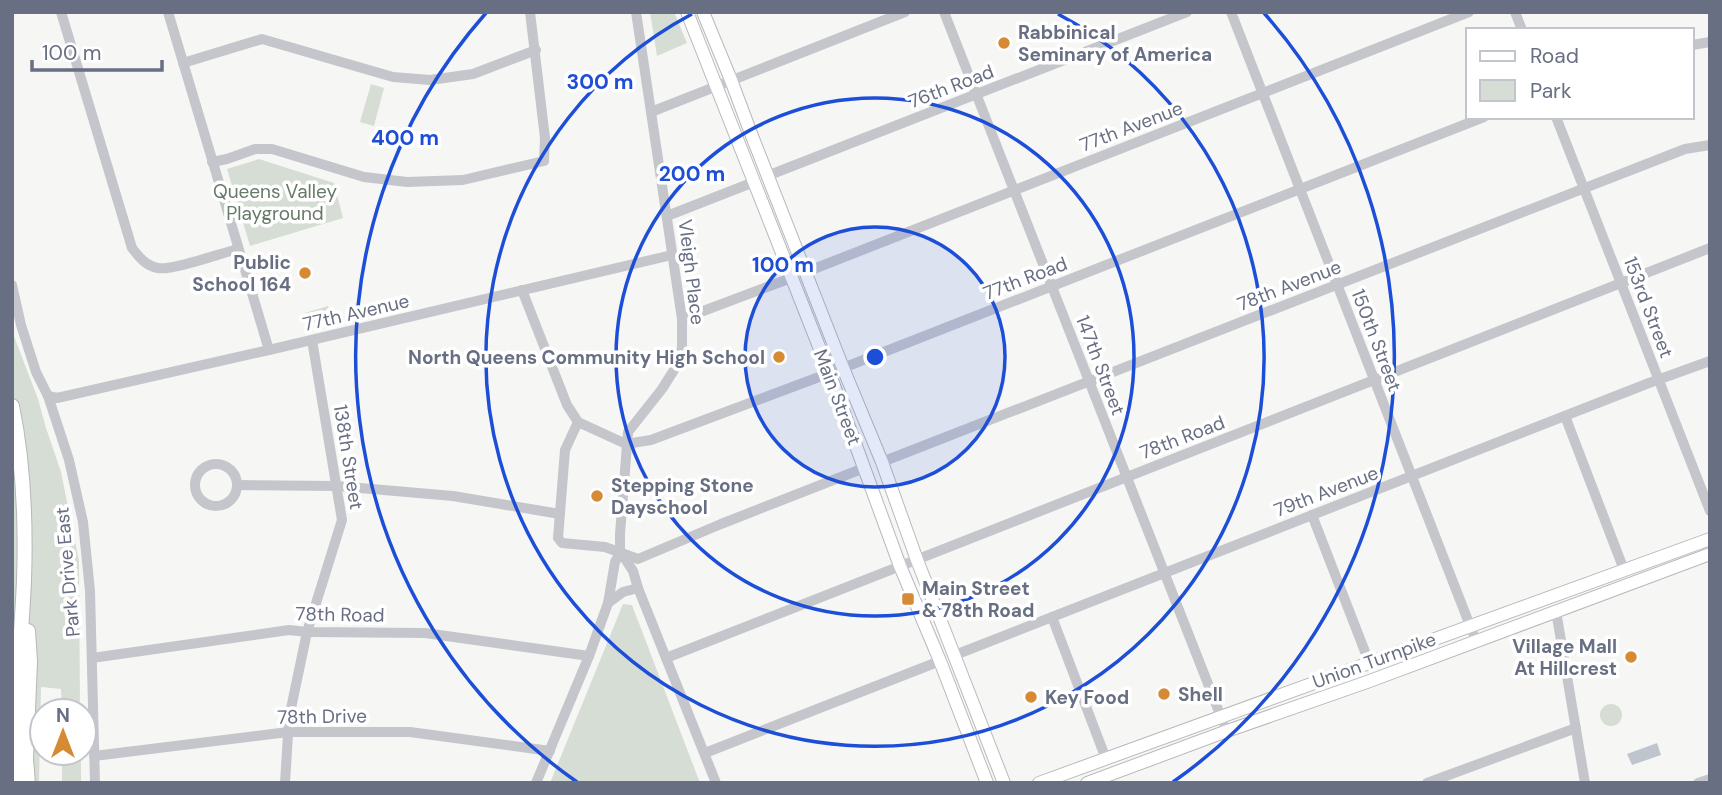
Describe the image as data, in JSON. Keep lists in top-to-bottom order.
{
  "streets": {
    "main road": ["Main Street", "Union Turnpike"],
    "street": [
      "76th Road",
      "77th Avenue",
      "Vleigh Place",
      "77th Road",
      "78th Avenue",
      "153rd Street",
      "150th Street",
      "147th Street",
      "78th Road",
      "138th Street",
      "79th Avenue",
      "Park Drive East",
      "78th Drive"
    ]
  },
  "crossings": [
    ["76th Road", "147th Street"],
    ["76th Road", "Main Street"],
    ["77th Avenue", "Vleigh Place"],
    ["77th Avenue", "150th Street"],
    ["77th Avenue", "147th Street"],
    ["77th Avenue", "Main Street"],
    ["77th Avenue", "138th Street"],
    ["77th Avenue", "Park Drive East"],
    ["Vleigh Place", "77th Road"],
    ["Vleigh Place", "78th Road"],
    ["Vleigh Place", "78th Drive"],
    ["77th Road", "150th Street"],
    ["77th Road", "147th Street"],
    ["77th Road", "Main Street"],
    ["78th Avenue", "153rd Street"],
    ["78th Avenue", "150th Street"],
    ["78th Avenue", "147th Street"],
    ["78th Avenue", "Main Street"],
    ["153rd Street", "78th Road"],
    ["153rd Street", "79th Avenue"],
    ["150th Street", "78th Road"],
    ["150th Street", "79th Avenue"],
    ["150th Street", "Union Turnpike"],
    ["147th Street", "78th Road"],
    ["147th Street", "79th Avenue"],
    ["147th Street", "Union Turnpike"],
    ["Main Street", "78th Road"],
    ["Main Street", "79th Avenue"],
    ["78th Road", "138th Street"],
    ["78th Road", "Park Drive East"],
    ["138th Street", "78th Drive"]
  ],
  "parks": ["Queens Valley Playground"],
  "places": {
    "other": [
      "Rabbinical Seminary of America",
      "Public School 164",
      "North Queens Community High School",
      "Stepping Stone Dayschool",
      "Village Mall At Hillcrest",
      "Shell",
      "Key Food"
    ],
    "transit": ["Main Street & 78th Road"]
  },
  "legend": ["Road", "Park"],
  "scale_bar": "100 m",
  "north": "top",
  "rings": [
    "300 m",
    "400 m",
    "200 m",
    "100 m"
  ]
}
